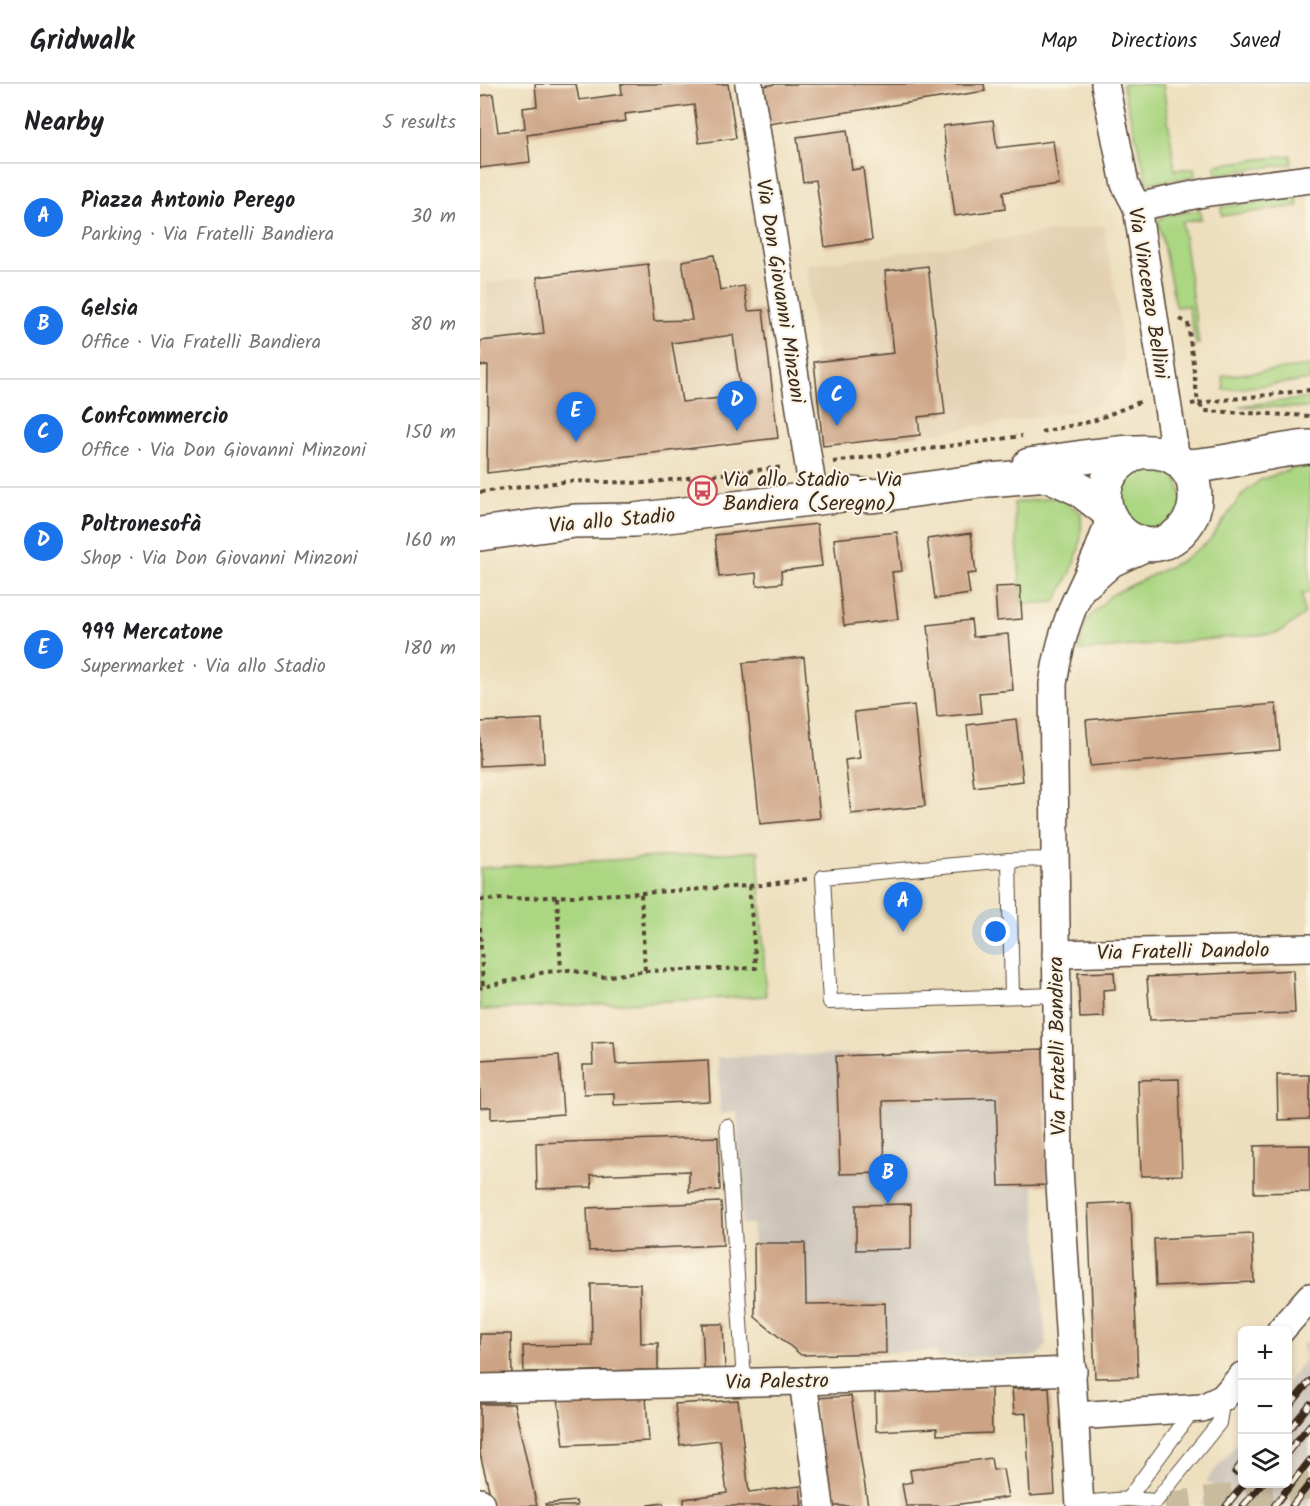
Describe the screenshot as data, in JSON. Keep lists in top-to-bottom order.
{
  "streets": {
    "main road": ["Via allo Stadio"],
    "street": [
      "Via Don Giovanni Minzoni",
      "Via Vincenzo Bellini",
      "Via Fratelli Dandolo",
      "Via Fratelli Bandiera",
      "Via Palestro"
    ]
  },
  "crossings": [
    ["Via Don Giovanni Minzoni", "Via allo Stadio"],
    ["Via Vincenzo Bellini", "Via allo Stadio"],
    ["Via Vincenzo Bellini", "Via Fratelli Bandiera"],
    ["Via allo Stadio", "Via Fratelli Bandiera"],
    ["Via Fratelli Dandolo", "Via Fratelli Bandiera"],
    ["Via Fratelli Bandiera", "Via Palestro"]
  ],
  "places": {
    "bus stop": ["Via allo Stadio - Via Bandiera (Seregno)"]
  },
  "page": {
    "header": "Gridwalk",
    "nav": ["Map", "Directions", "Saved"],
    "heading": ["Nearby", "5 results"],
    "list": [
      {
        "mark": "A",
        "name": "Piazza Antonio Perego",
        "note": "Parking · Via Fratelli Bandiera",
        "value": "30 m"
      },
      {
        "mark": "B",
        "name": "Gelsia",
        "note": "Office · Via Fratelli Bandiera",
        "value": "80 m"
      },
      {
        "mark": "C",
        "name": "Confcommercio",
        "note": "Office · Via Don Giovanni Minzoni",
        "value": "150 m"
      },
      {
        "mark": "D",
        "name": "Poltronesofà",
        "note": "Shop · Via Don Giovanni Minzoni",
        "value": "160 m"
      },
      {
        "mark": "E",
        "name": "999 Mercatone",
        "note": "Supermarket · Via allo Stadio",
        "value": "180 m"
      }
    ],
    "pins": [
      "C",
      "D",
      "E",
      "A",
      "B"
    ],
    "map_buttons": ["+", "−"]
  }
}
